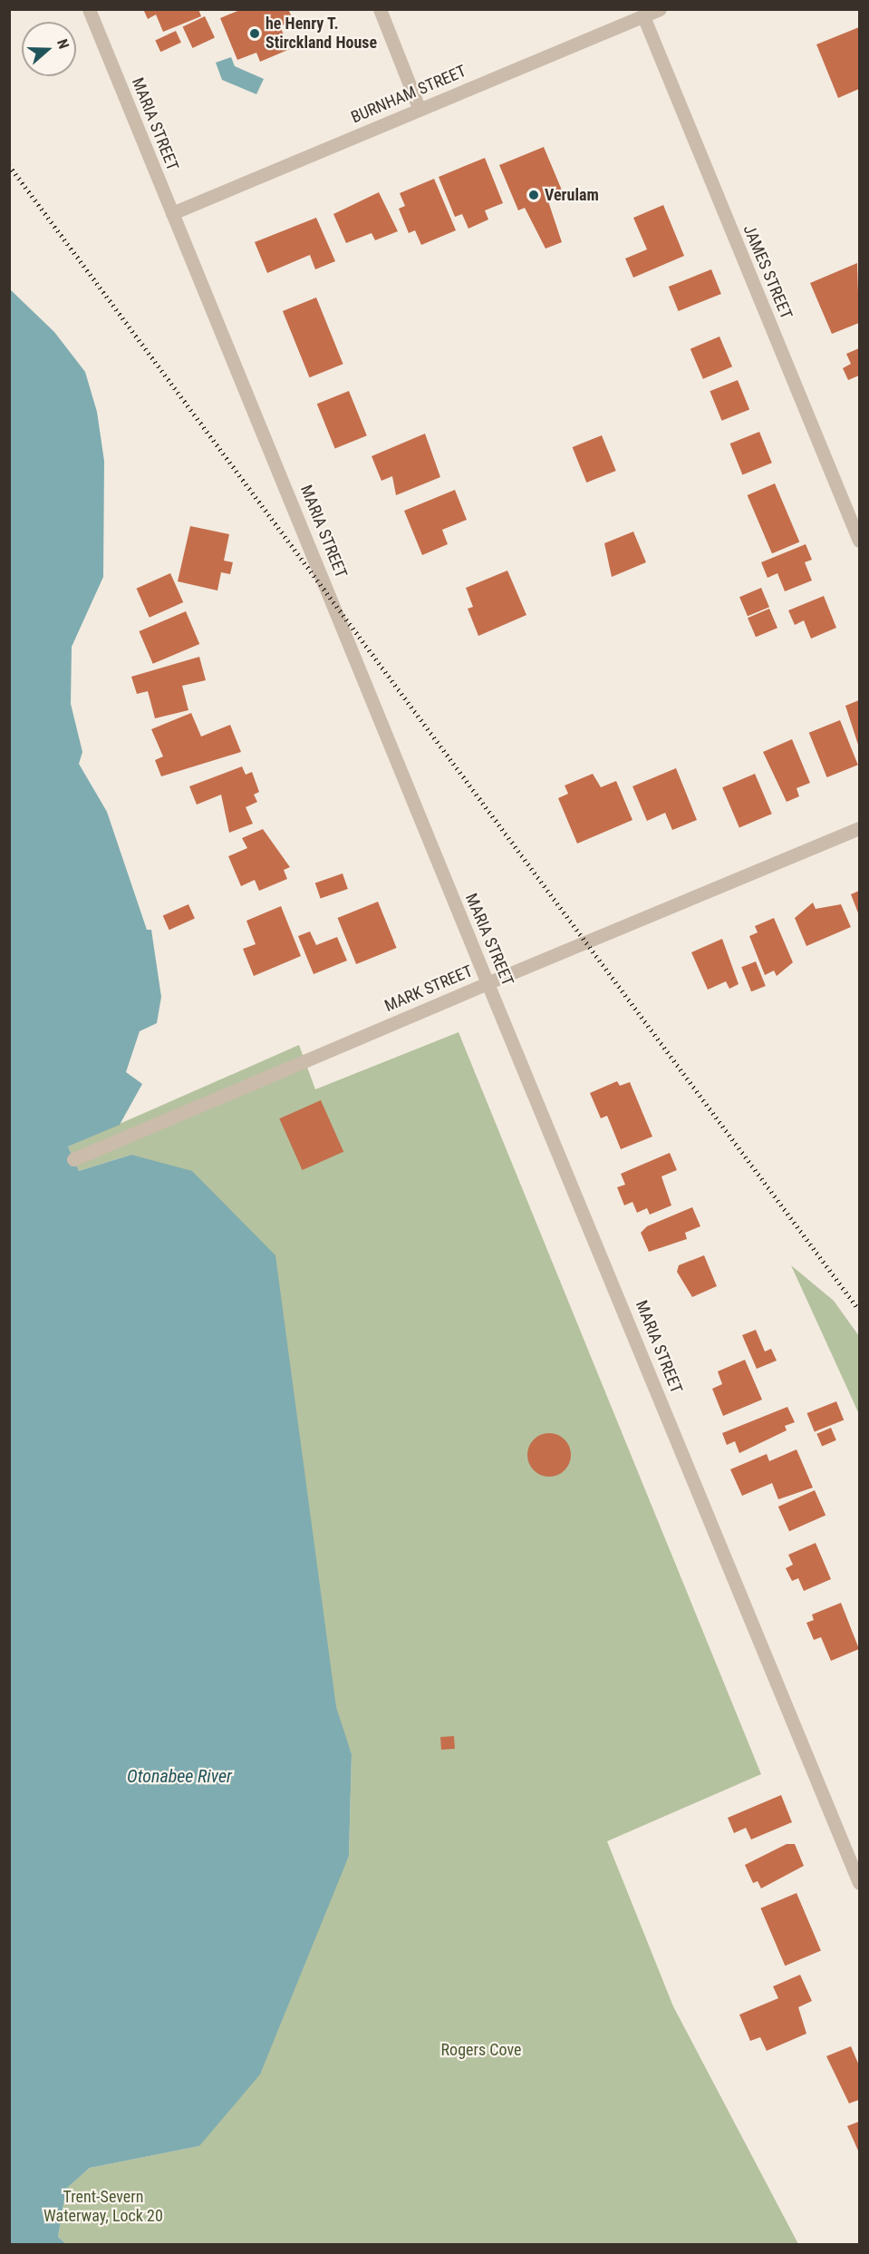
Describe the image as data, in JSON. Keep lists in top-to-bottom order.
{
  "streets": {
    "street": [
      "BURNHAM STREET",
      "MARIA STREET",
      "JAMES STREET",
      "MARK STREET"
    ]
  },
  "crossings": [
    ["BURNHAM STREET", "MARIA STREET"],
    ["BURNHAM STREET", "JAMES STREET"],
    ["MARIA STREET", "MARK STREET"]
  ],
  "water": ["Otonabee River"],
  "parks": ["Rogers Cove", "Trent-Severn Waterway, Lock 20"],
  "places": ["he Henry T. Stirckland House", "Verulam"],
  "north": "right"
}
